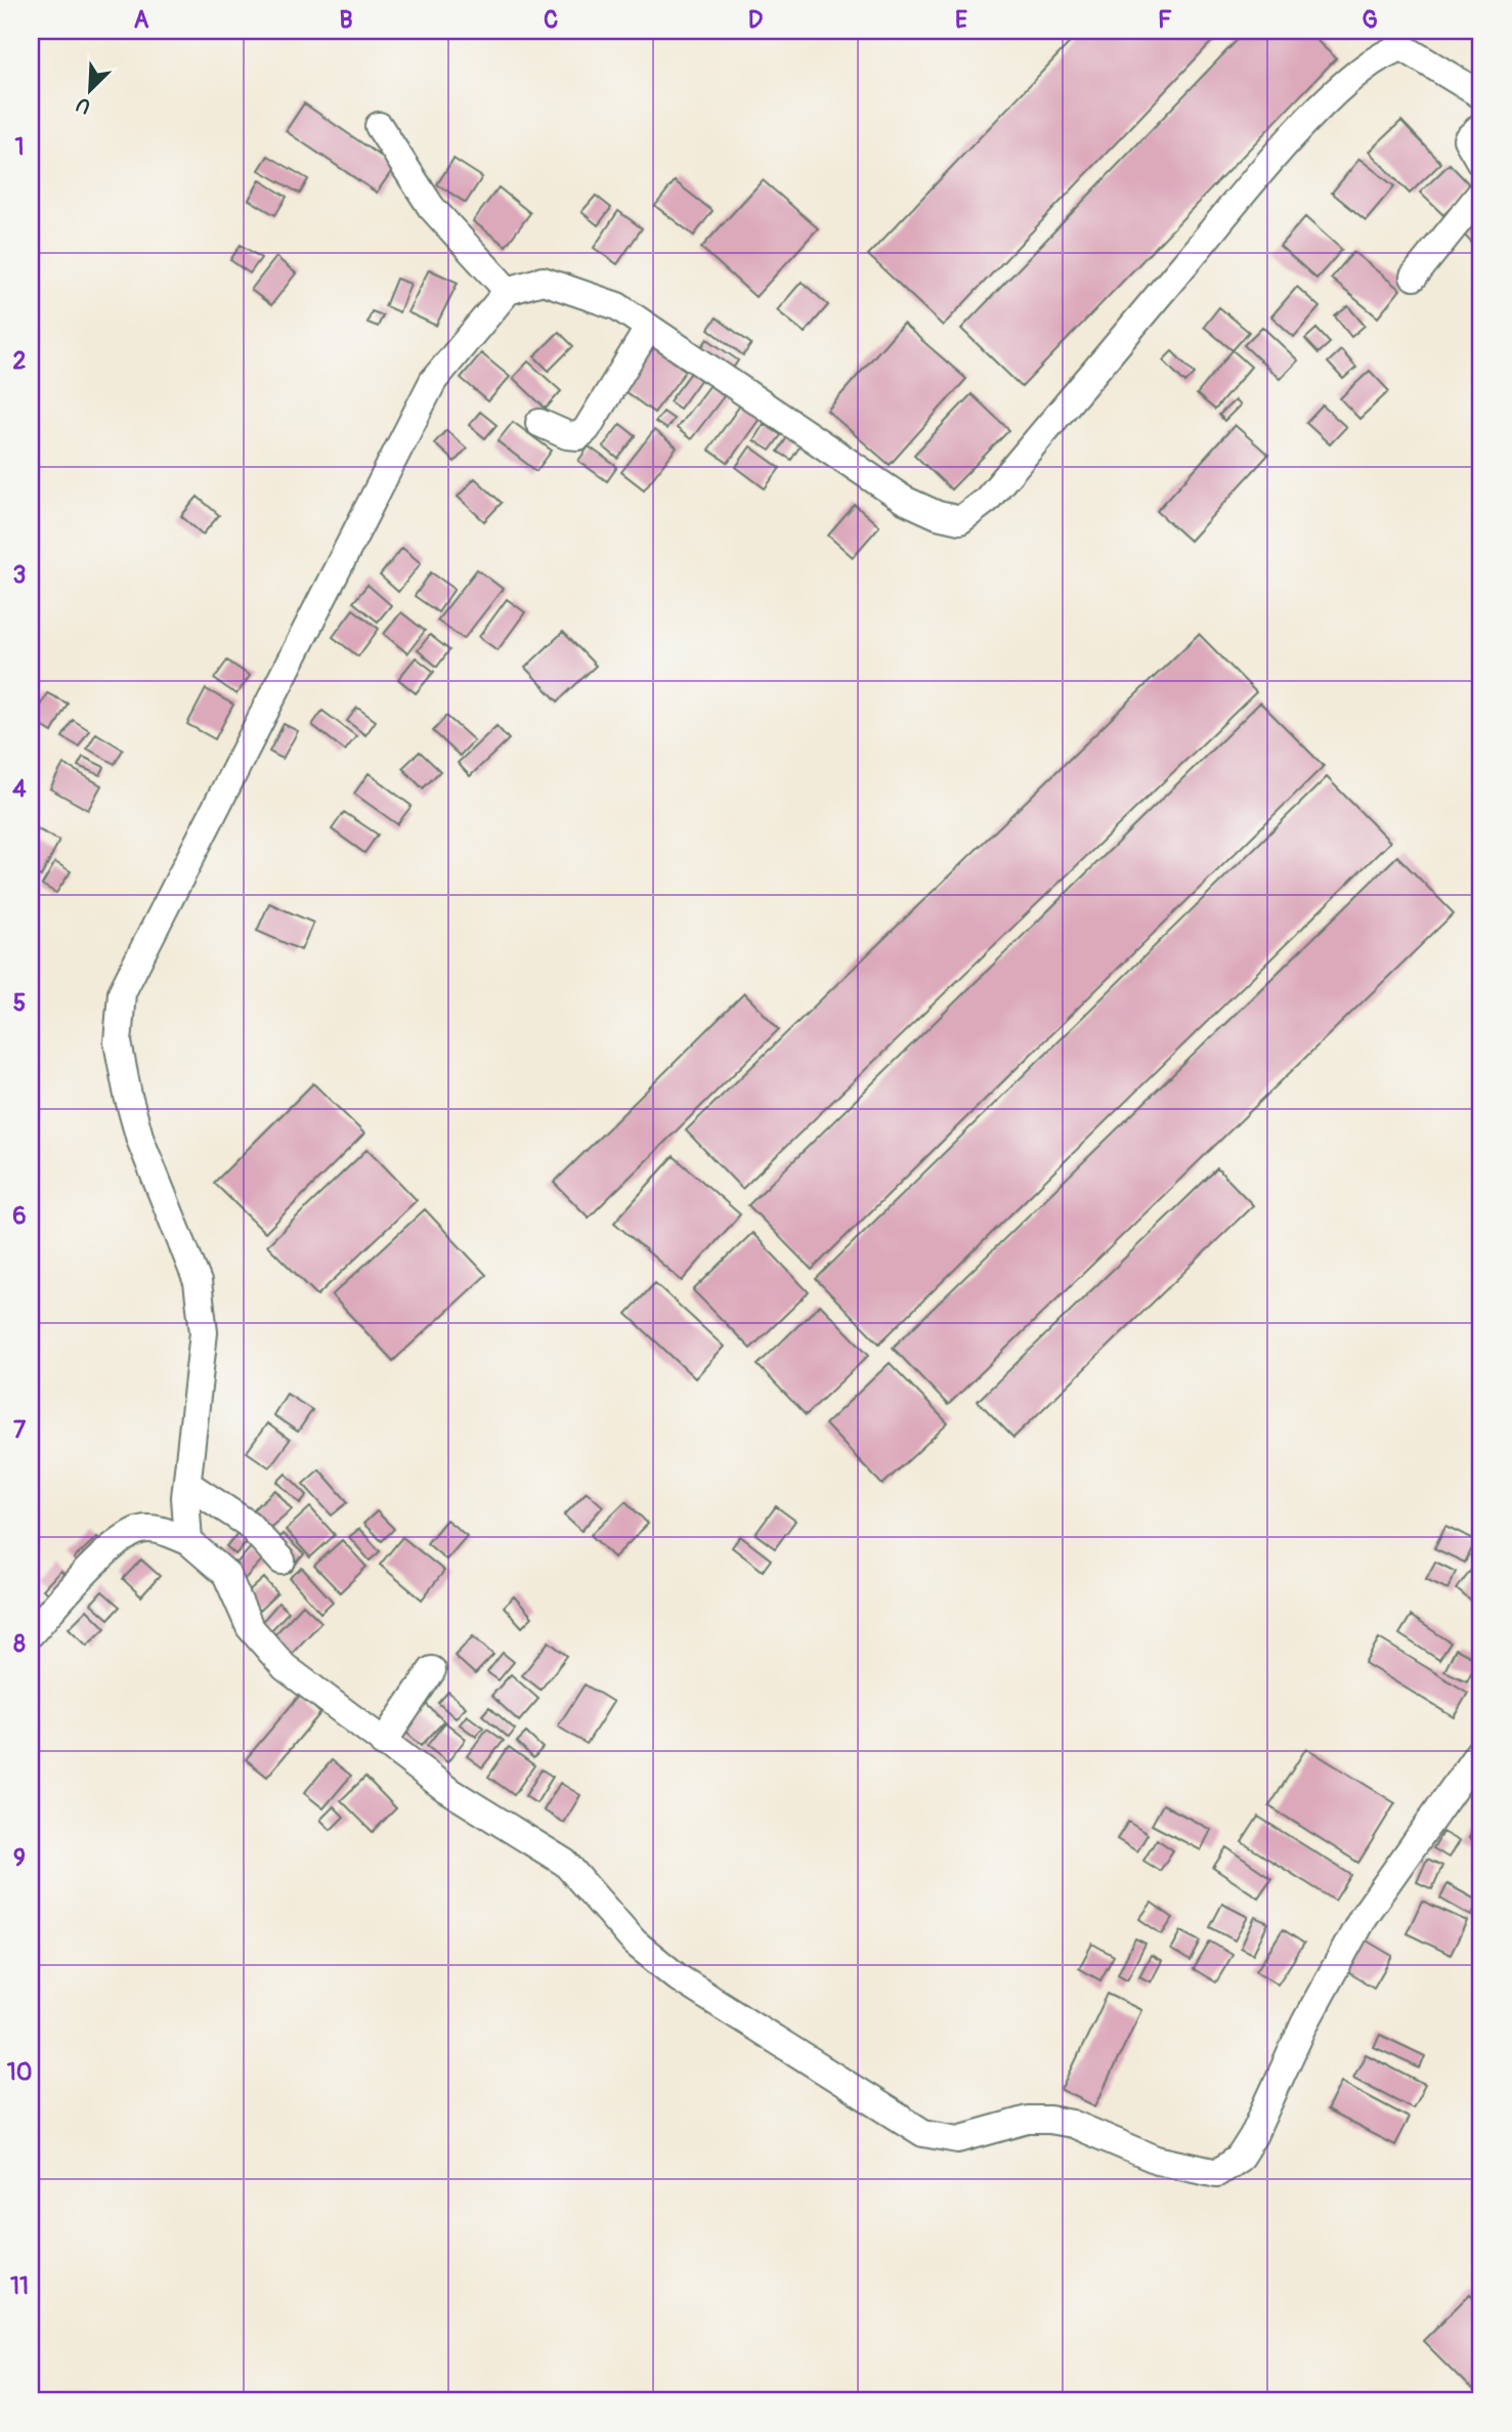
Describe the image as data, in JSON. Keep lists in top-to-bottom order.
{
  "north": "bottom left",
  "grid": {
    "columns": [
      "A",
      "B",
      "C",
      "D",
      "E",
      "F",
      "G"
    ],
    "rows": [
      "1",
      "2",
      "3",
      "4",
      "5",
      "6",
      "7",
      "8",
      "9",
      "10",
      "11"
    ]
  }
}
